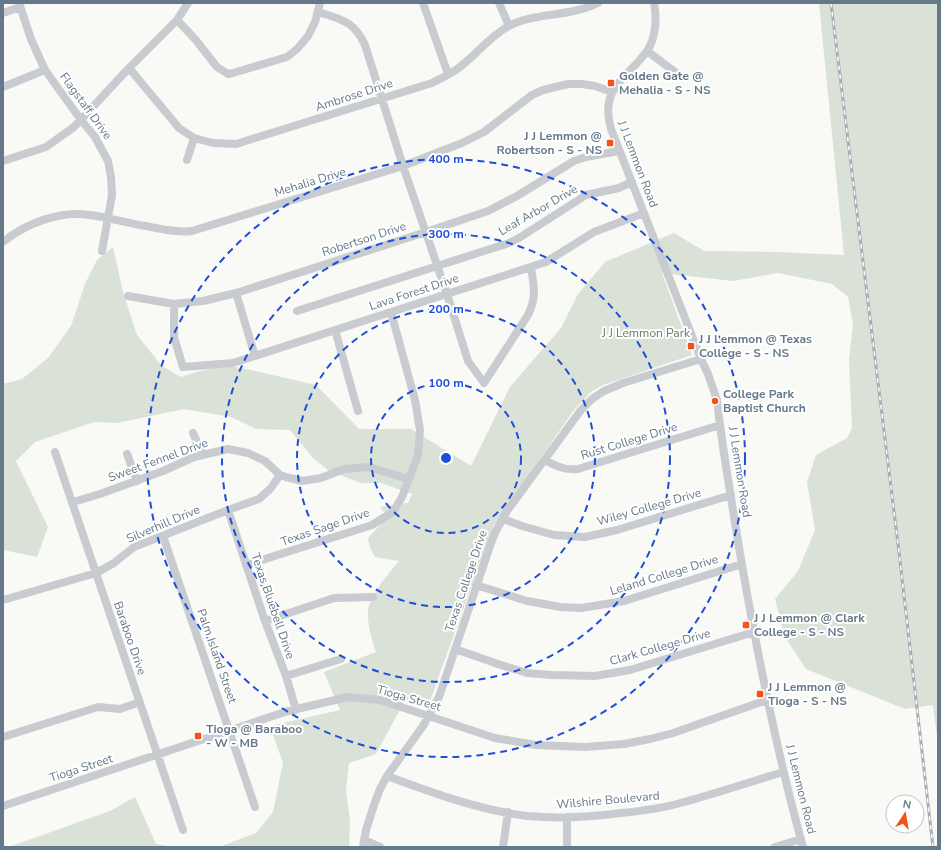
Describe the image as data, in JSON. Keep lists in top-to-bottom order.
{
  "streets": {
    "street": [
      "Ambrose Drive",
      "Flagstaff Drive",
      "J J Lemmon Road",
      "Mehalia Drive",
      "Leaf Arbor Drive",
      "Robertson Drive",
      "Lava Forest Drive",
      "Rust College Drive",
      "Sweet Fennel Drive",
      "Wiley College Drive",
      "Silverhill Drive",
      "Texas Sage Drive",
      "Leland College Drive",
      "Texas College Drive",
      "Texas Bluebell Drive",
      "Baraboo Drive",
      "Clark College Drive",
      "Palm Island Street",
      "Tioga Street",
      "Wilshire Boulevard"
    ]
  },
  "crossings": [
    ["Flagstaff Drive", "Mehalia Drive"],
    ["J J Lemmon Road", "Mehalia Drive"],
    ["J J Lemmon Road", "Leaf Arbor Drive"],
    ["J J Lemmon Road", "Robertson Drive"],
    ["J J Lemmon Road", "Lava Forest Drive"],
    ["J J Lemmon Road", "Rust College Drive"],
    ["J J Lemmon Road", "Wiley College Drive"],
    ["J J Lemmon Road", "Leland College Drive"],
    ["J J Lemmon Road", "Texas College Drive"],
    ["J J Lemmon Road", "Clark College Drive"],
    ["J J Lemmon Road", "Tioga Street"],
    ["J J Lemmon Road", "Wilshire Boulevard"],
    ["Robertson Drive", "Lava Forest Drive"],
    ["Lava Forest Drive", "Texas Sage Drive"],
    ["Rust College Drive", "Texas College Drive"],
    ["Sweet Fennel Drive", "Silverhill Drive"],
    ["Sweet Fennel Drive", "Texas Sage Drive"],
    ["Sweet Fennel Drive", "Baraboo Drive"],
    ["Wiley College Drive", "Texas College Drive"],
    ["Silverhill Drive", "Texas Bluebell Drive"],
    ["Silverhill Drive", "Baraboo Drive"],
    ["Silverhill Drive", "Palm Island Street"],
    ["Texas Sage Drive", "Texas Bluebell Drive"],
    ["Leland College Drive", "Texas College Drive"],
    ["Texas College Drive", "Clark College Drive"],
    ["Texas College Drive", "Tioga Street"],
    ["Texas College Drive", "Wilshire Boulevard"],
    ["Texas Bluebell Drive", "Tioga Street"],
    ["Baraboo Drive", "Tioga Street"],
    ["Palm Island Street", "Tioga Street"]
  ],
  "parks": ["J J Lemmon Park"],
  "places": {
    "transit": [
      "Golden Gate @ Mehalia - S - NS",
      "J J Lemmon @ Robertson - S - NS",
      "J J Lemmon @ Texas College - S - NS",
      "J J Lemmon @ Clark College - S - NS",
      "J J Lemmon @ Tioga - S - NS",
      "Tioga @ Baraboo - W - MB"
    ],
    "other": ["College Park Baptist Church"]
  },
  "north": "top",
  "rings": [
    "400 m",
    "300 m",
    "200 m",
    "100 m"
  ]
}
